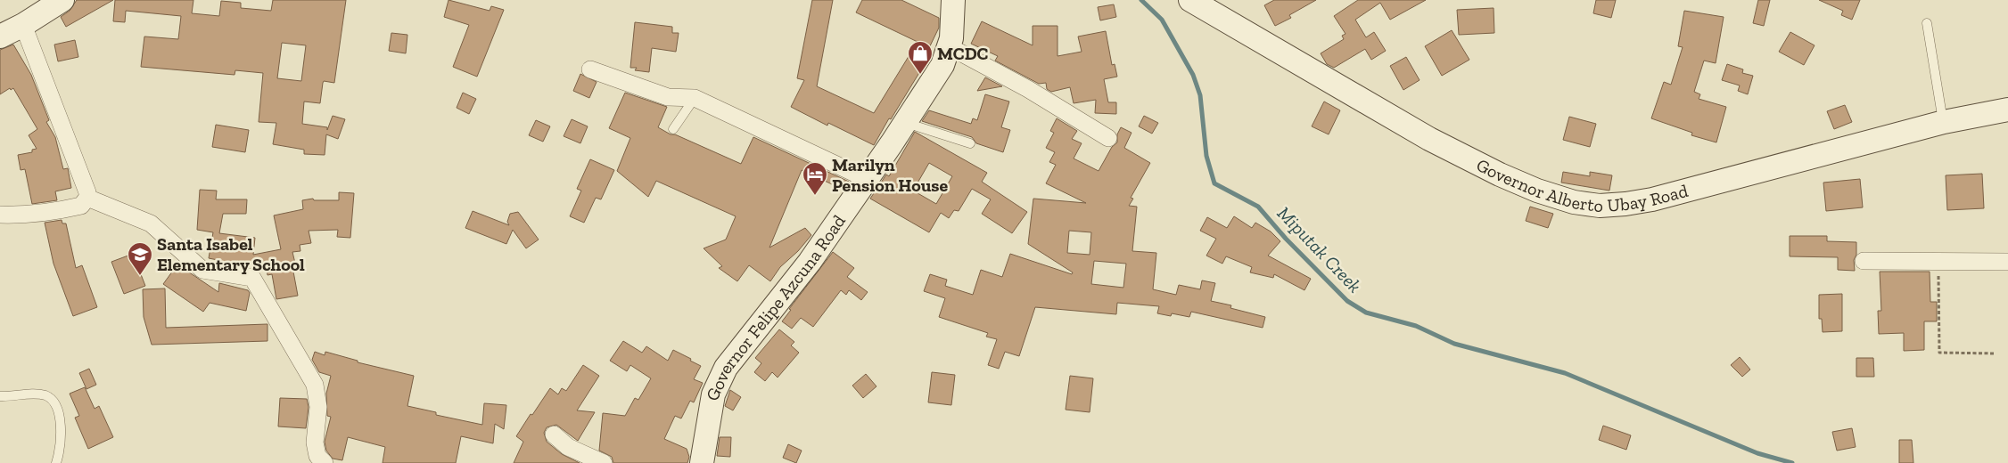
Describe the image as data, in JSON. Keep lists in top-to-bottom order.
{
  "streets": {
    "main road": ["Governor Alberto Ubay Road", "Governor Felipe Azcuna Road"]
  },
  "water": ["Miputak Creek"],
  "places": {
    "shop": ["MCDC"],
    "hotel": ["Marilyn Pension House"],
    "school or university": ["Santa Isabel Elementary School"]
  }
}
